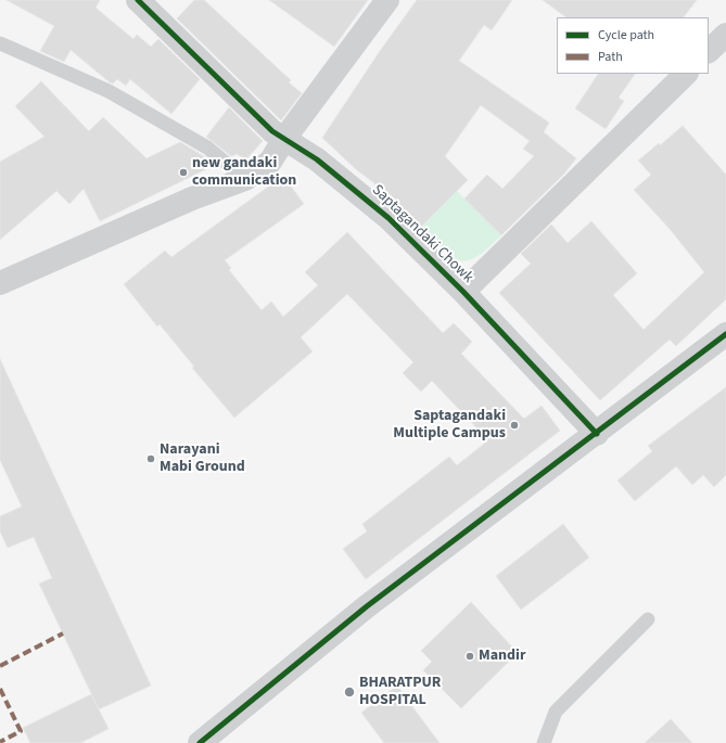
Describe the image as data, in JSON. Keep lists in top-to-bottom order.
{
  "streets": {
    "street": ["Saptagandaki Chowk"]
  },
  "places": [
    "new gandaki communication",
    "Saptagandaki Multiple Campus",
    "Narayani Mabi Ground",
    "Mandir",
    "BHARATPUR HOSPITAL"
  ],
  "legend": ["Cycle path", "Path"]
}
